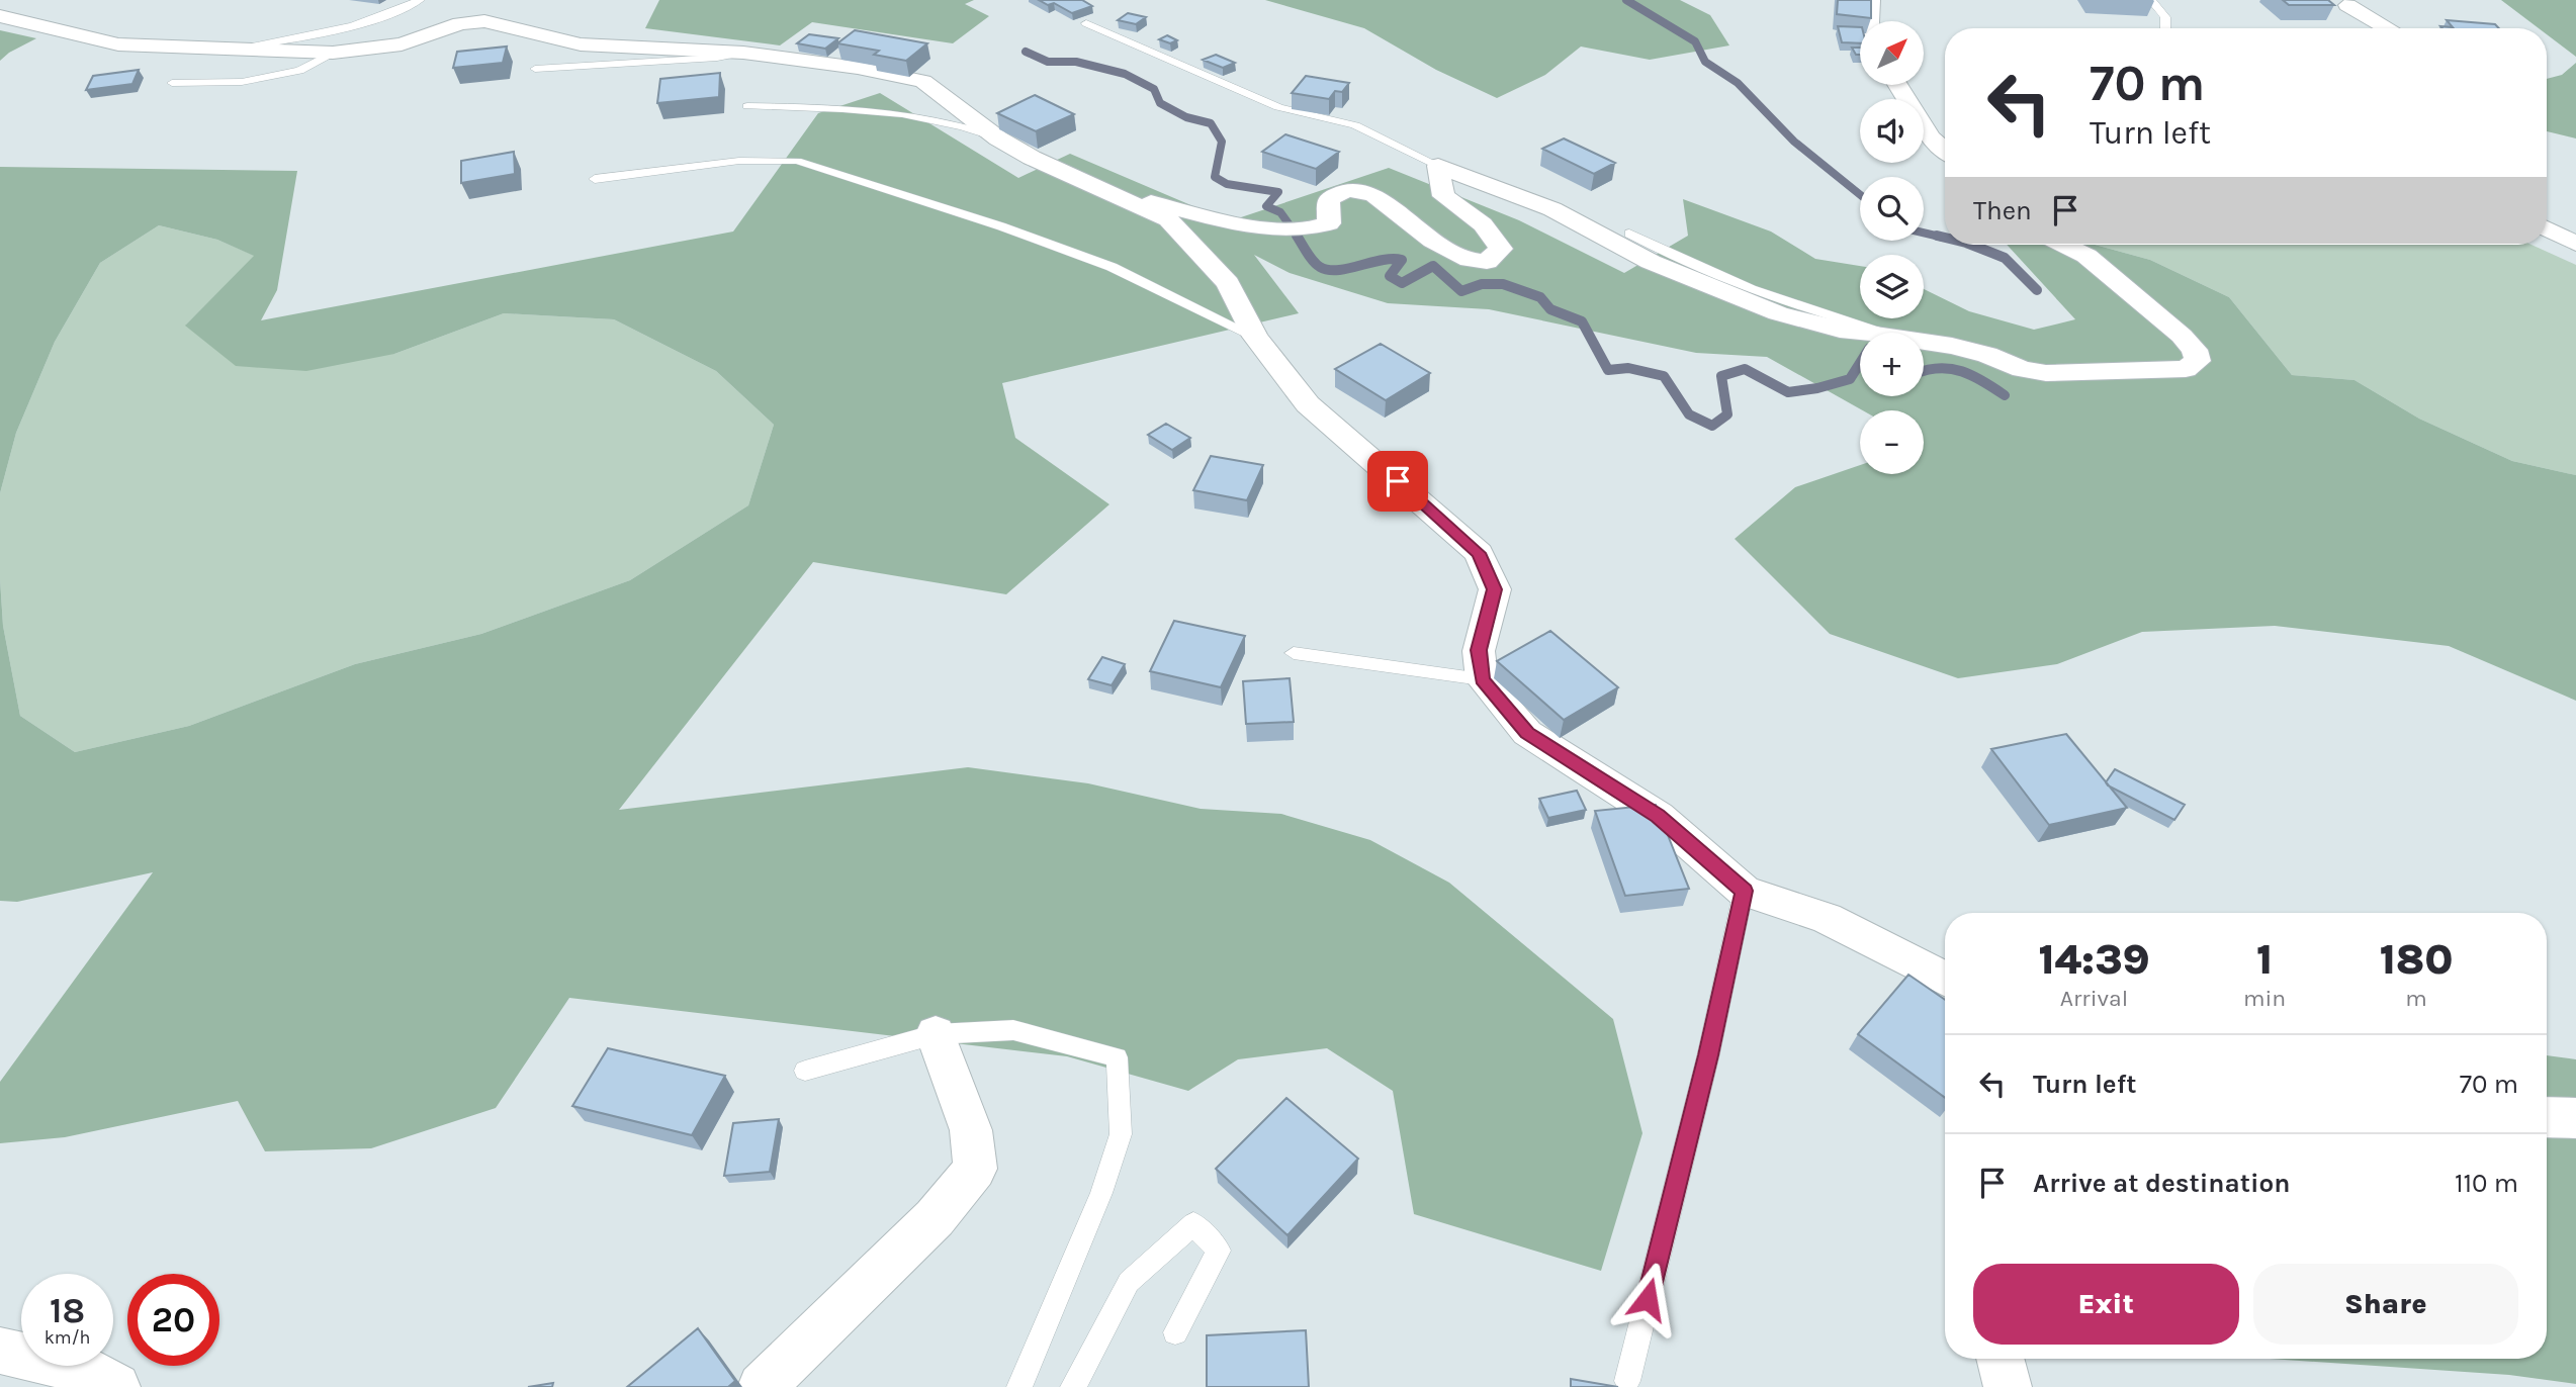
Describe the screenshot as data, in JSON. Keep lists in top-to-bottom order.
{
  "north": "top right",
  "page": {
    "map_buttons": ["+", "−"],
    "turn": ["70 m", "Turn left"],
    "then": "Then",
    "eta": [
      "14:39",
      "Arrival",
      "1",
      "min",
      "180",
      "m"
    ],
    "list": [
      {
        "name": "Turn left",
        "value": "70 m"
      },
      {
        "name": "Arrive at destination",
        "value": "110 m"
      }
    ],
    "buttons": ["Exit", "Share"],
    "speed": "18 km/h",
    "limit": "20"
  }
}
